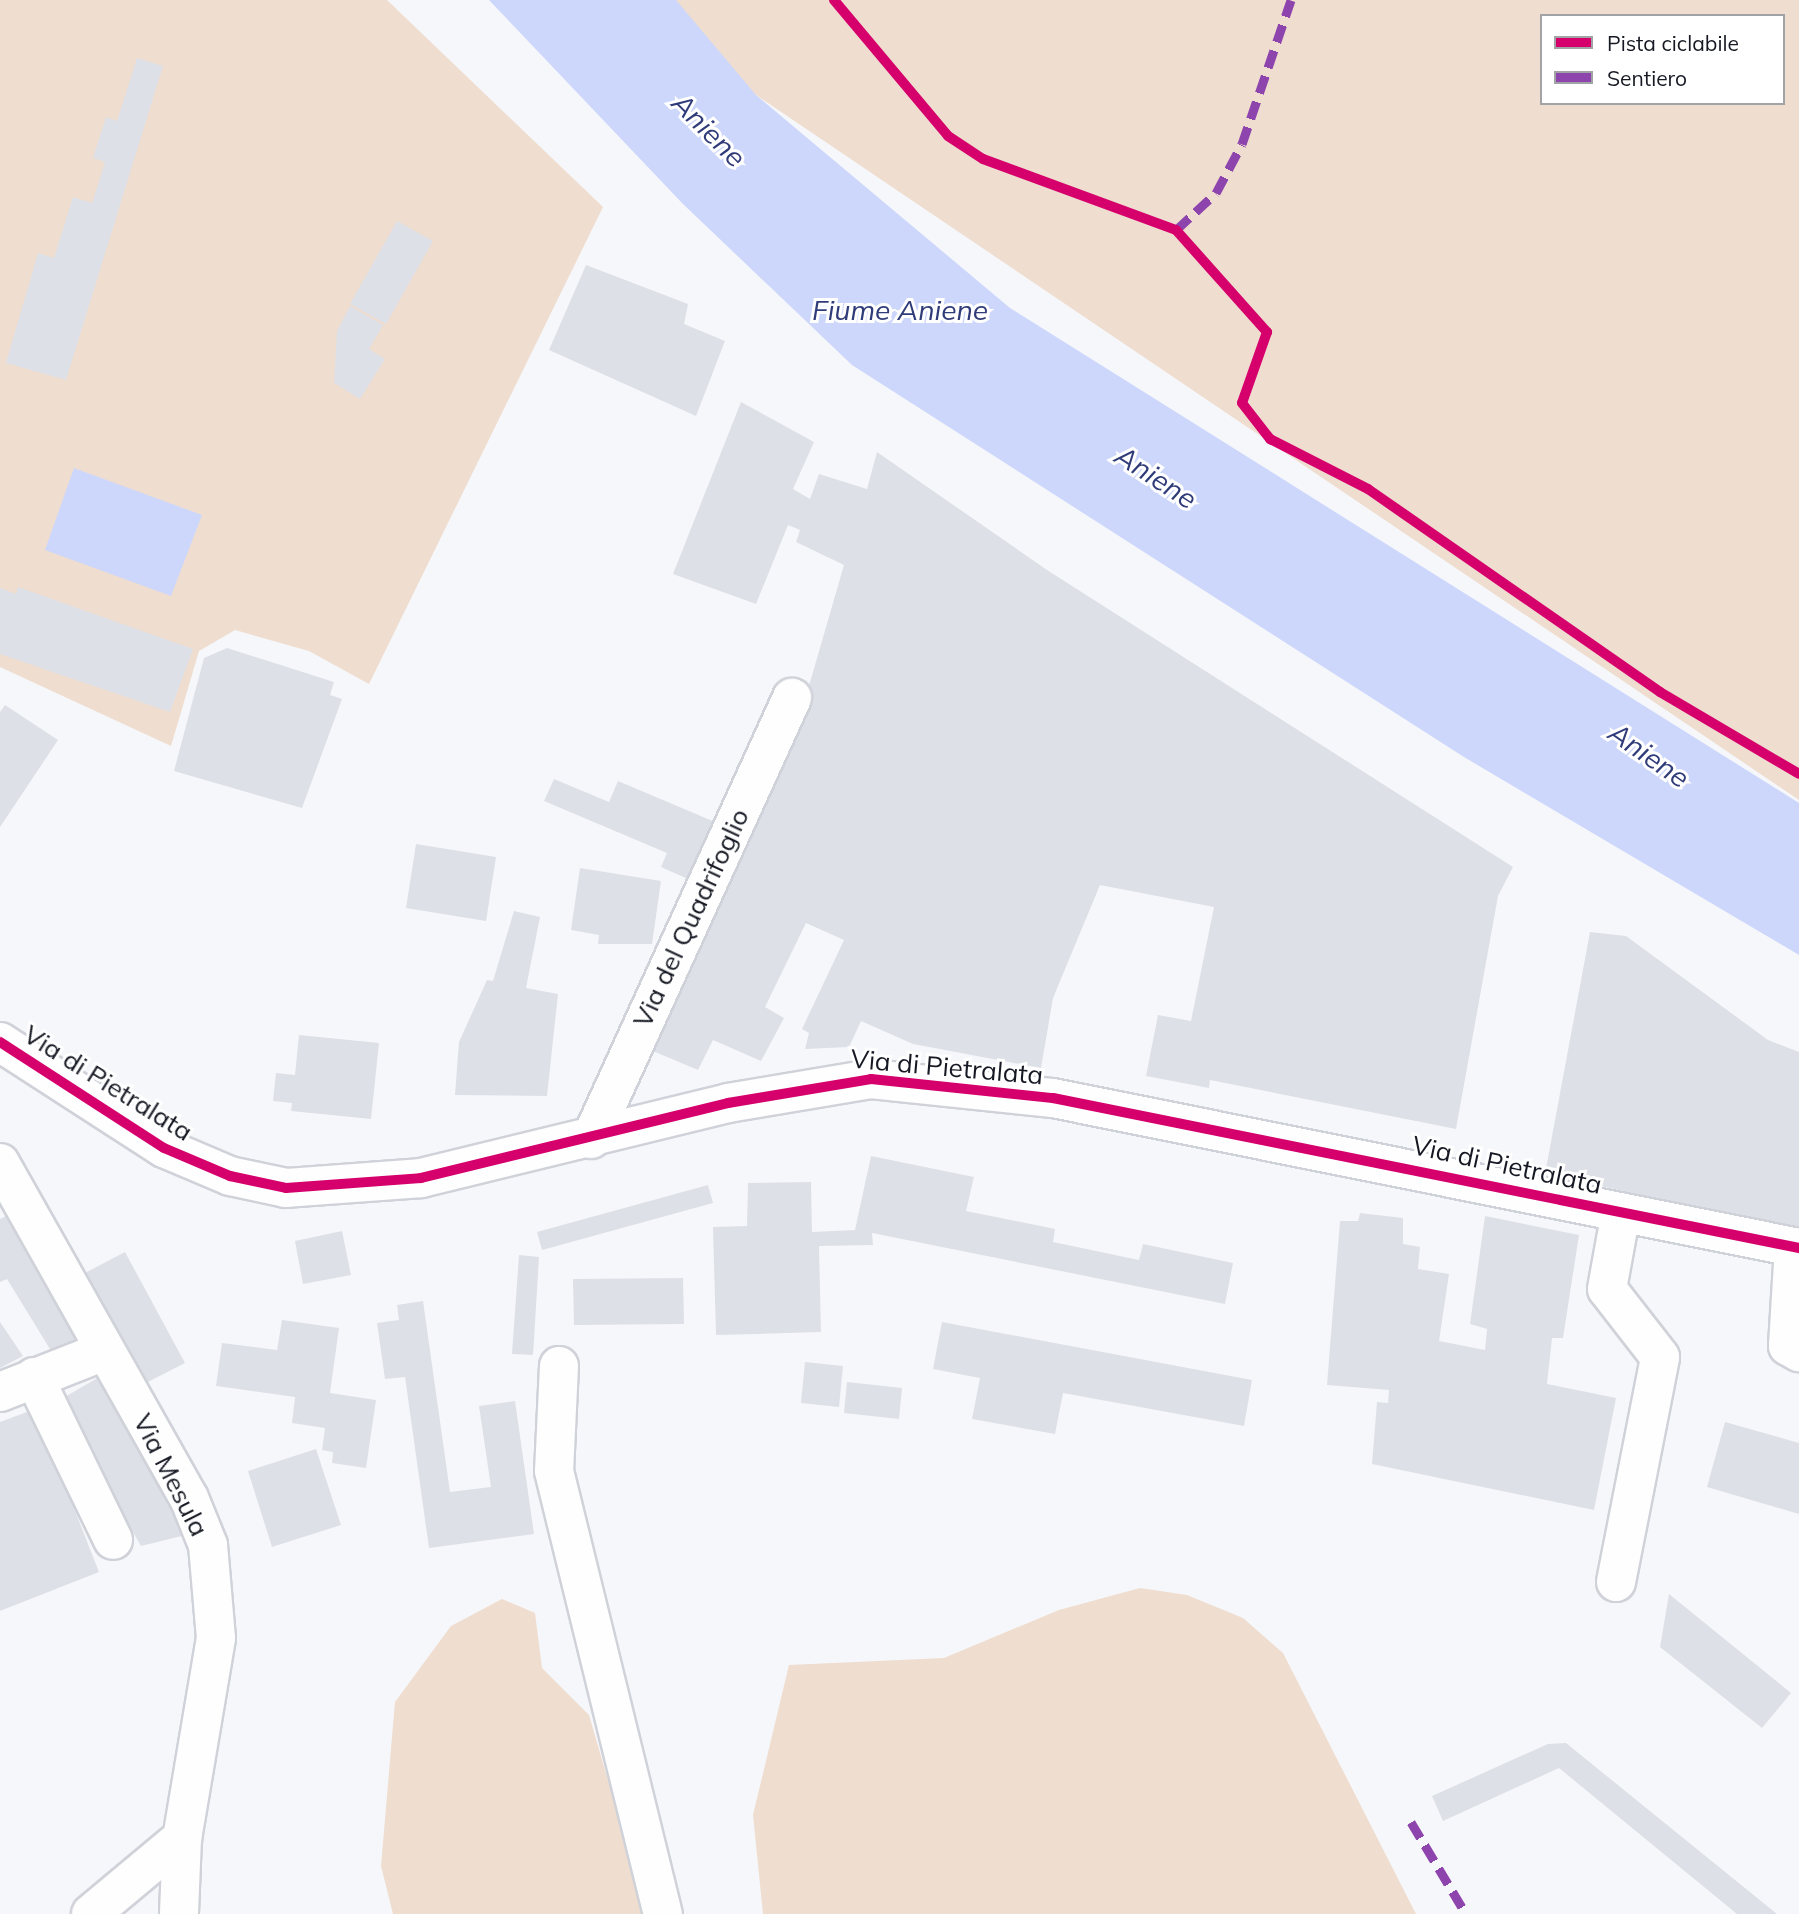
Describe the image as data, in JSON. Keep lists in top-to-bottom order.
{
  "streets": {
    "street": ["Via del Quadrifoglio", "Via di Pietralata", "Via Mesula"]
  },
  "crossings": [
    ["Via del Quadrifoglio", "Via di Pietralata"]
  ],
  "water": ["Aniene", "Fiume Aniene"],
  "legend": ["Pista ciclabile", "Sentiero"]
}
